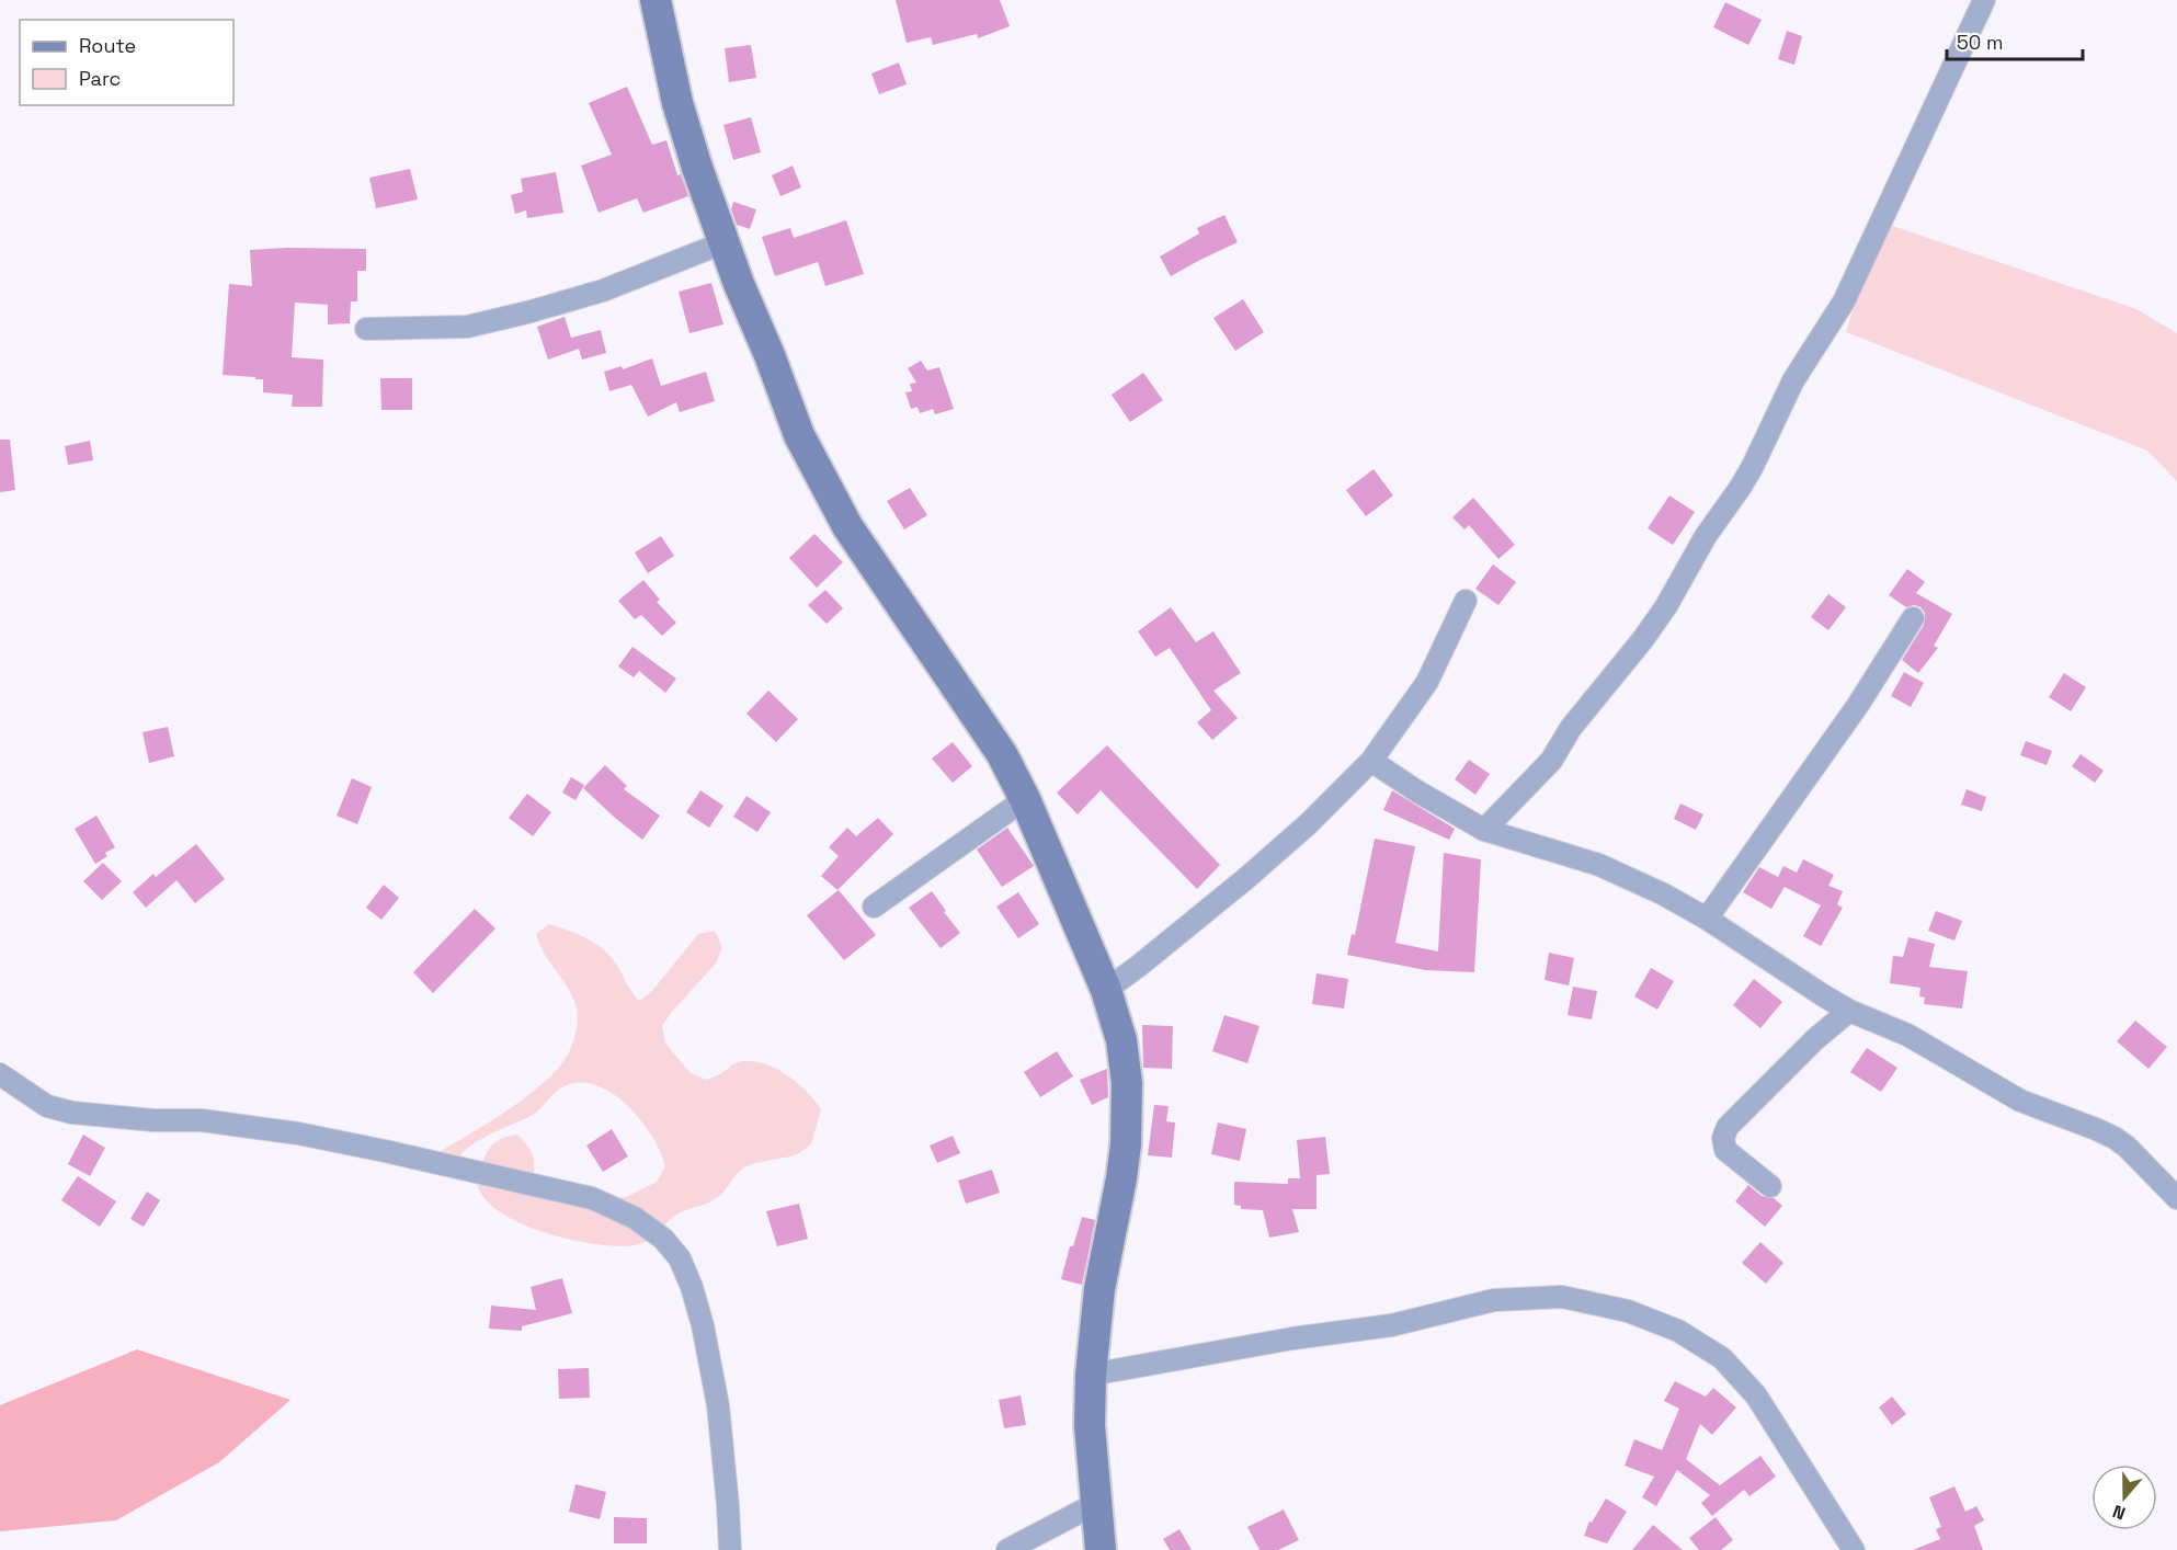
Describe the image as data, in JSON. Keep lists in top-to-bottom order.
{
  "legend": ["Route", "Parc"],
  "scale_bar": "50 m",
  "north": "bottom"
}
